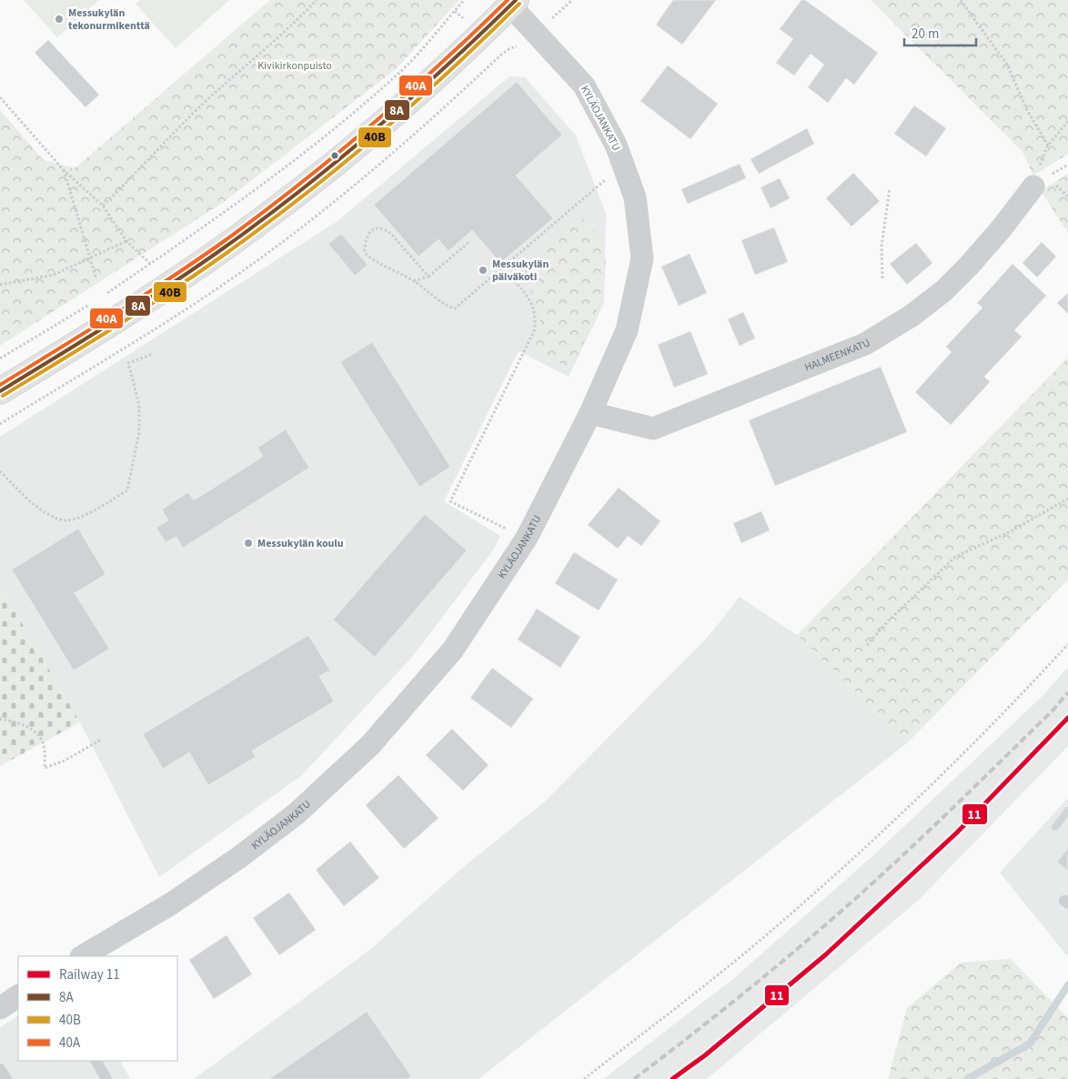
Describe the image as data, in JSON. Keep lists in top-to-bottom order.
{
  "streets": {
    "street": ["KYLÄOJANKATU", "HALMEENKATU"]
  },
  "crossings": [
    ["KYLÄOJANKATU", "HALMEENKATU"]
  ],
  "parks": ["Kivikirkonpuisto"],
  "places": ["Messukylän tekonurmikenttä", "Messukylän päiväkoti", "Messukylän koulu"],
  "lines": [
    "transit line 8A",
    "transit line 40A",
    "transit line 40B",
    "rail line 11"
  ],
  "legend": [
    "Railway 11",
    "8A",
    "40B",
    "40A"
  ],
  "scale_bar": "20 m"
}
